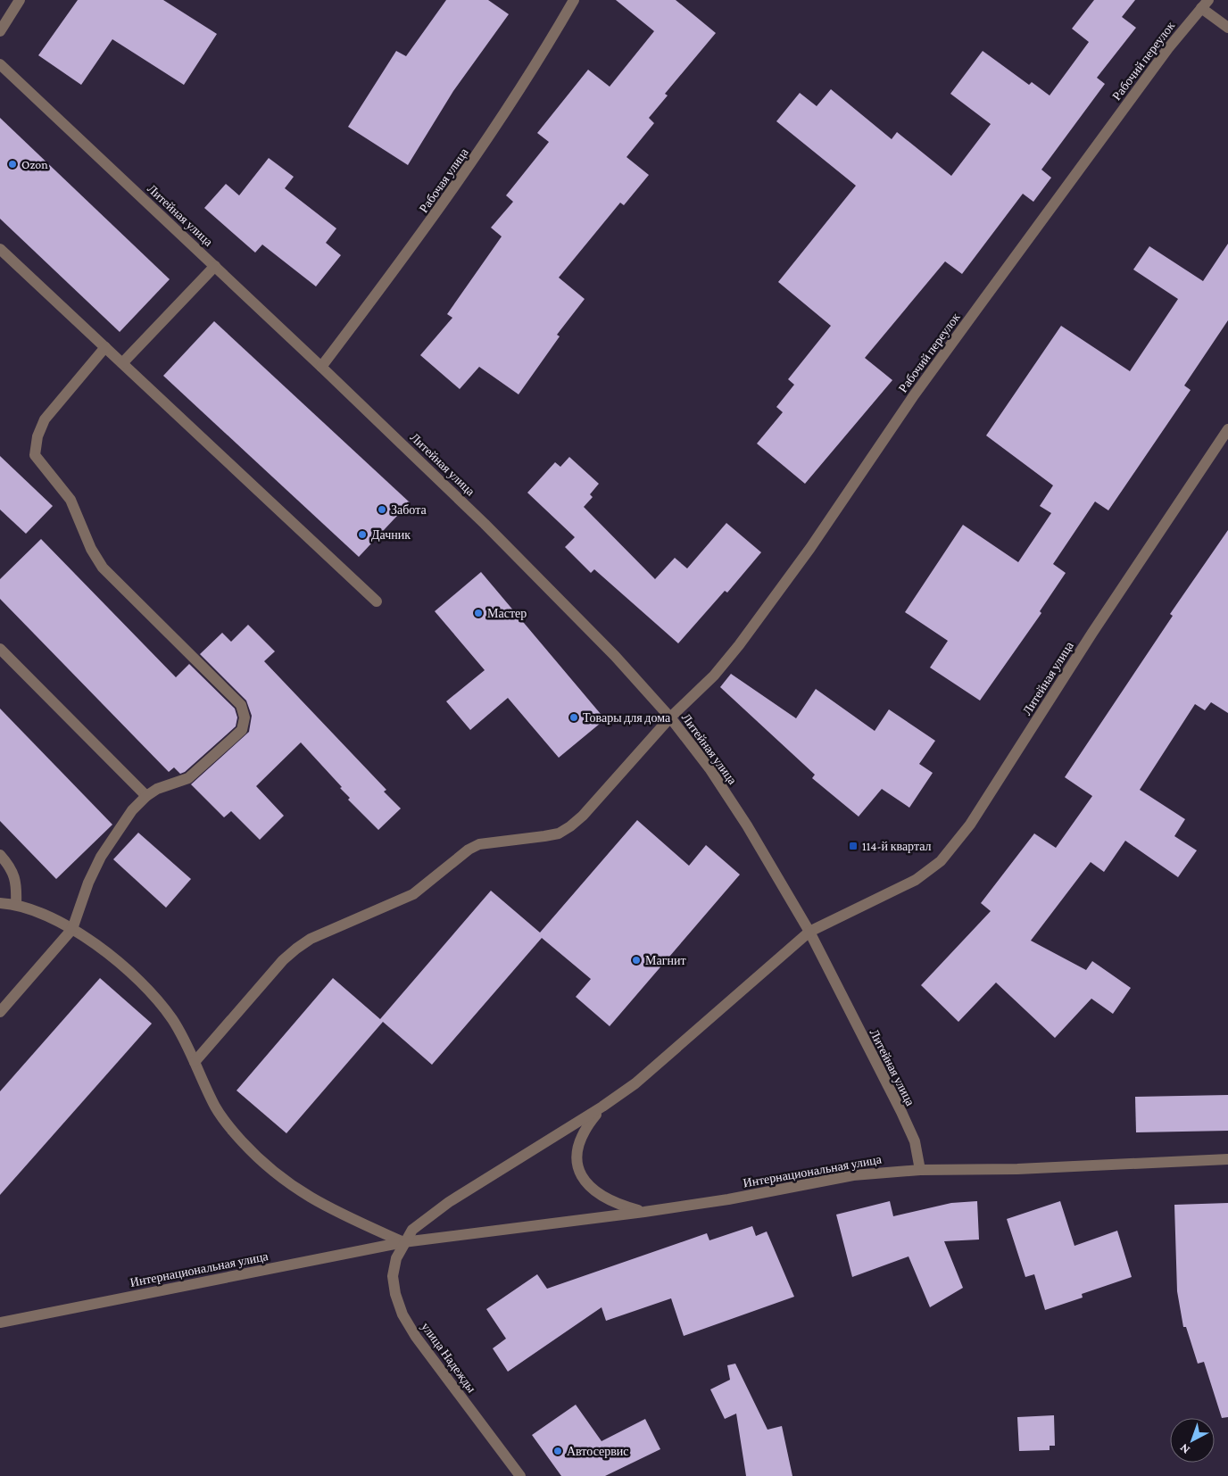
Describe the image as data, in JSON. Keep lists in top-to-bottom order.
{
  "streets": {
    "street": [
      "Рабочий переулок",
      "Рабочая улица",
      "Литейная улица",
      "Интернациональная улица",
      "улица Надежды"
    ]
  },
  "crossings": [
    ["Рабочий переулок", "Литейная улица"],
    ["Рабочая улица", "Литейная улица"],
    ["Литейная улица", "Интернациональная улица"],
    ["Интернациональная улица", "улица Надежды"]
  ],
  "places": {
    "other": [
      "Ozon",
      "Забота",
      "Дачник",
      "Мастер",
      "Товары для дома",
      "Магнит",
      "Автосервис"
    ],
    "transit": ["114-й квартал"]
  },
  "north": "bottom left"
}
